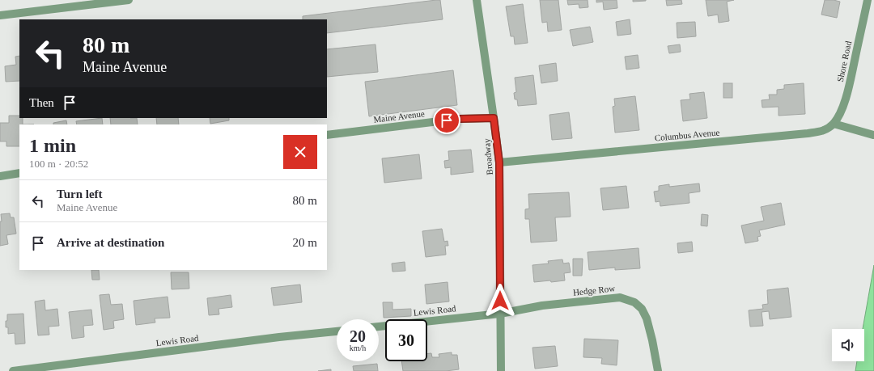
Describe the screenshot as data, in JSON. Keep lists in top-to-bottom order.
{
  "streets": {
    "street": [
      "Shore Road",
      "Maine Avenue",
      "Columbus Avenue",
      "Broadway",
      "Hedge Row",
      "Lewis Road"
    ]
  },
  "crossings": [
    ["Shore Road", "Columbus Avenue"],
    ["Maine Avenue", "Broadway"],
    ["Columbus Avenue", "Broadway"],
    ["Broadway", "Hedge Row"],
    ["Broadway", "Lewis Road"],
    ["Hedge Row", "Lewis Road"]
  ],
  "page": {
    "turn": ["80 m", "Maine Avenue"],
    "then": "Then",
    "heading": ["1 min", "100 m · 20:52"],
    "list": [
      {
        "name": "Turn left",
        "note": "Maine Avenue",
        "value": "80 m"
      },
      {
        "name": "Arrive at destination",
        "value": "20 m"
      }
    ],
    "speed": "20 km/h",
    "limit": "30"
  }
}
